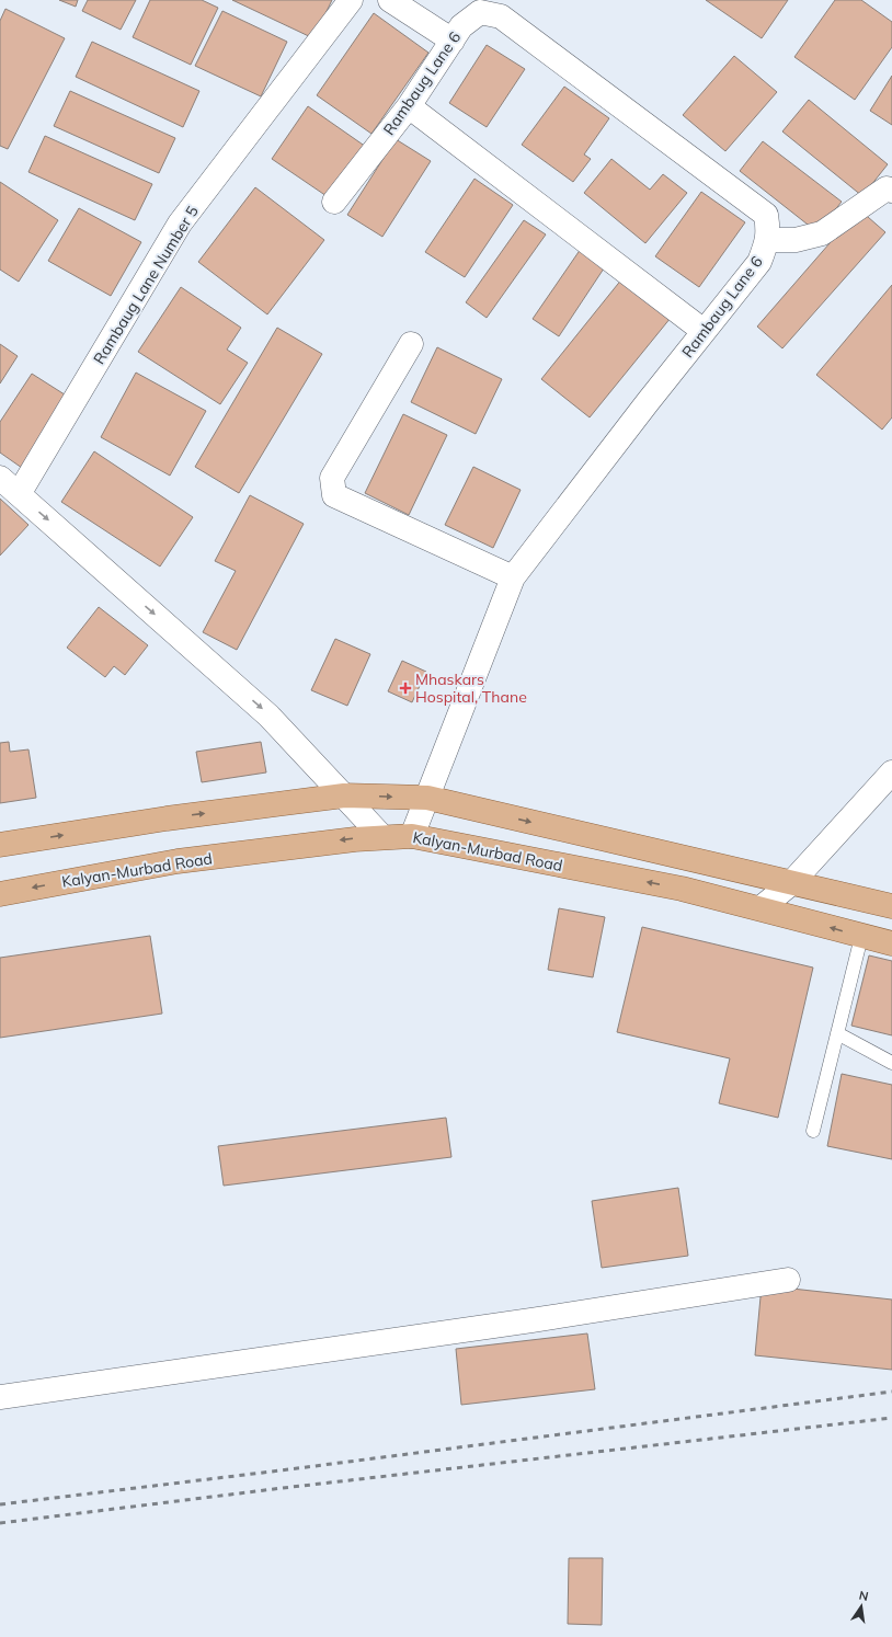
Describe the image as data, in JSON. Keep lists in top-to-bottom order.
{
  "streets": {
    "main road": ["Kalyan-Murbad Road"],
    "street": ["Rambaug Lane 6", "Rambaug Lane Number 5"]
  },
  "crossings": [
    ["Rambaug Lane 6", "Kalyan-Murbad Road"]
  ],
  "places": {
    "health": ["Mhaskars Hospital, Thane"]
  },
  "north": "top"
}
